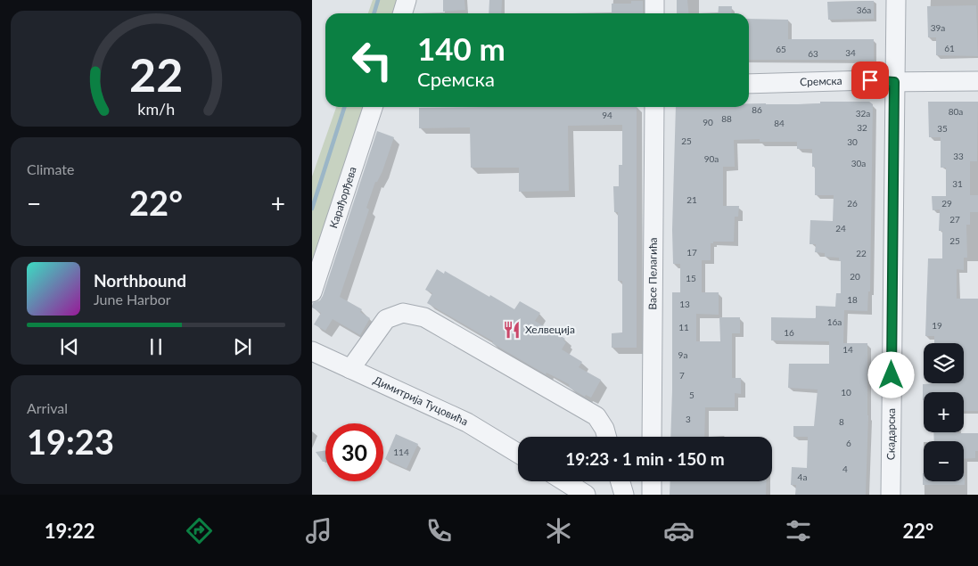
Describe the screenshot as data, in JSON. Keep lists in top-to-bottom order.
{
  "streets": {
    "street": [
      "Сремска",
      "Карађорђева",
      "Васе Пелагића",
      "Димитрија Туцовића",
      "Скадарска"
    ]
  },
  "crossings": [
    ["Сремска", "Скадарска"]
  ],
  "places": {
    "restaurant": ["Хелвеција"]
  },
  "house_numbers": [
    "36a",
    "39a",
    "61",
    "65",
    "34",
    "63",
    "86",
    "80a",
    "32a",
    "94",
    "88",
    "90",
    "84",
    "32",
    "35",
    "25",
    "30",
    "33",
    "90a",
    "30a",
    "31",
    "21",
    "26",
    "29",
    "27",
    "24",
    "25",
    "17",
    "22",
    "20",
    "15",
    "18",
    "13",
    "16a",
    "19",
    "11",
    "16",
    "14",
    "9a",
    "7",
    "10",
    "5",
    "3",
    "8",
    "6",
    "114",
    "4",
    "4a"
  ],
  "page": {
    "turn": ["140 m", "Сремска"],
    "tile": [
      "Climate",
      ["Arrival", "19:23"]
    ],
    "heat": ["−", "22°", "+"],
    "song": ["Northbound", "June Harbor"],
    "map_buttons": ["+", "−"],
    "limit": "30",
    "trip": "19:23 · 1 min · 150 m",
    "tabs": ["19:22", "22°"],
    "gauge": ["22", "km/h"]
  }
}
